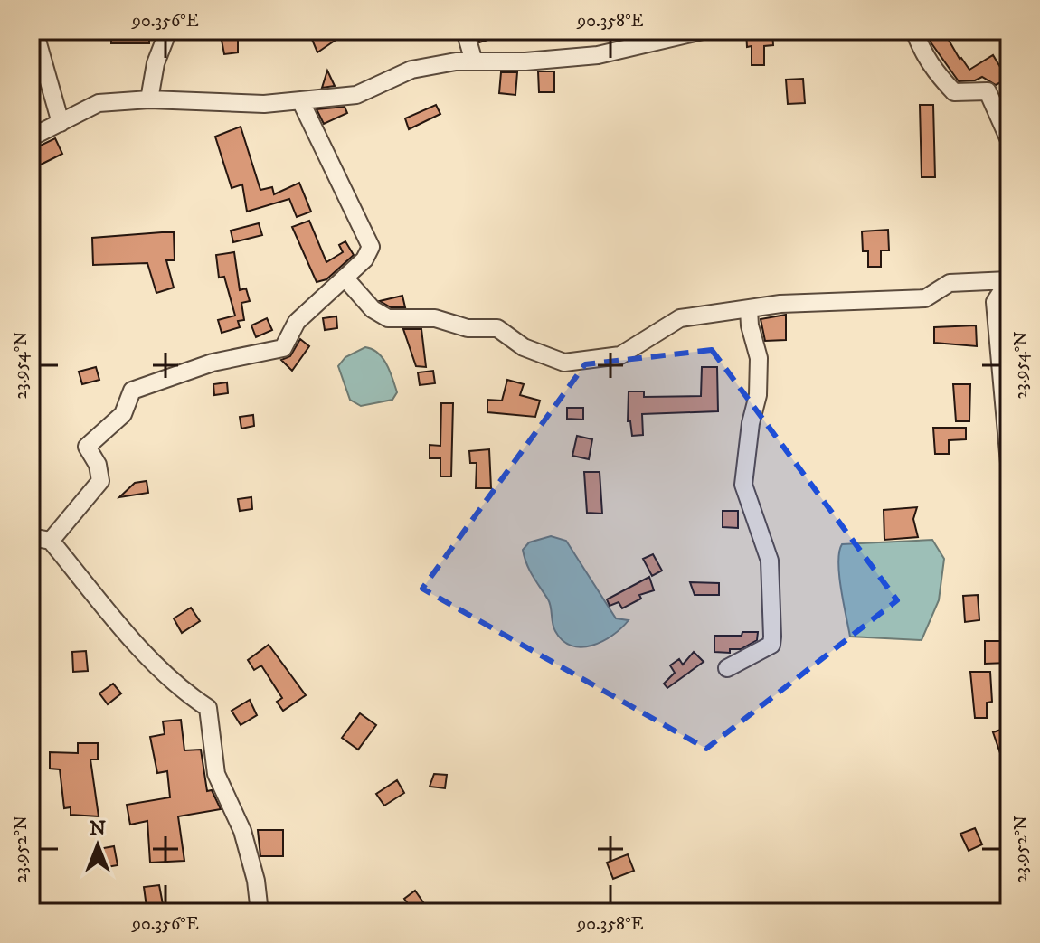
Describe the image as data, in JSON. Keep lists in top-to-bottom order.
{
  "north": "top",
  "coordinates": [
    "90.356°E",
    "90.358°E",
    "23.954°N",
    "23.952°N"
  ]
}
